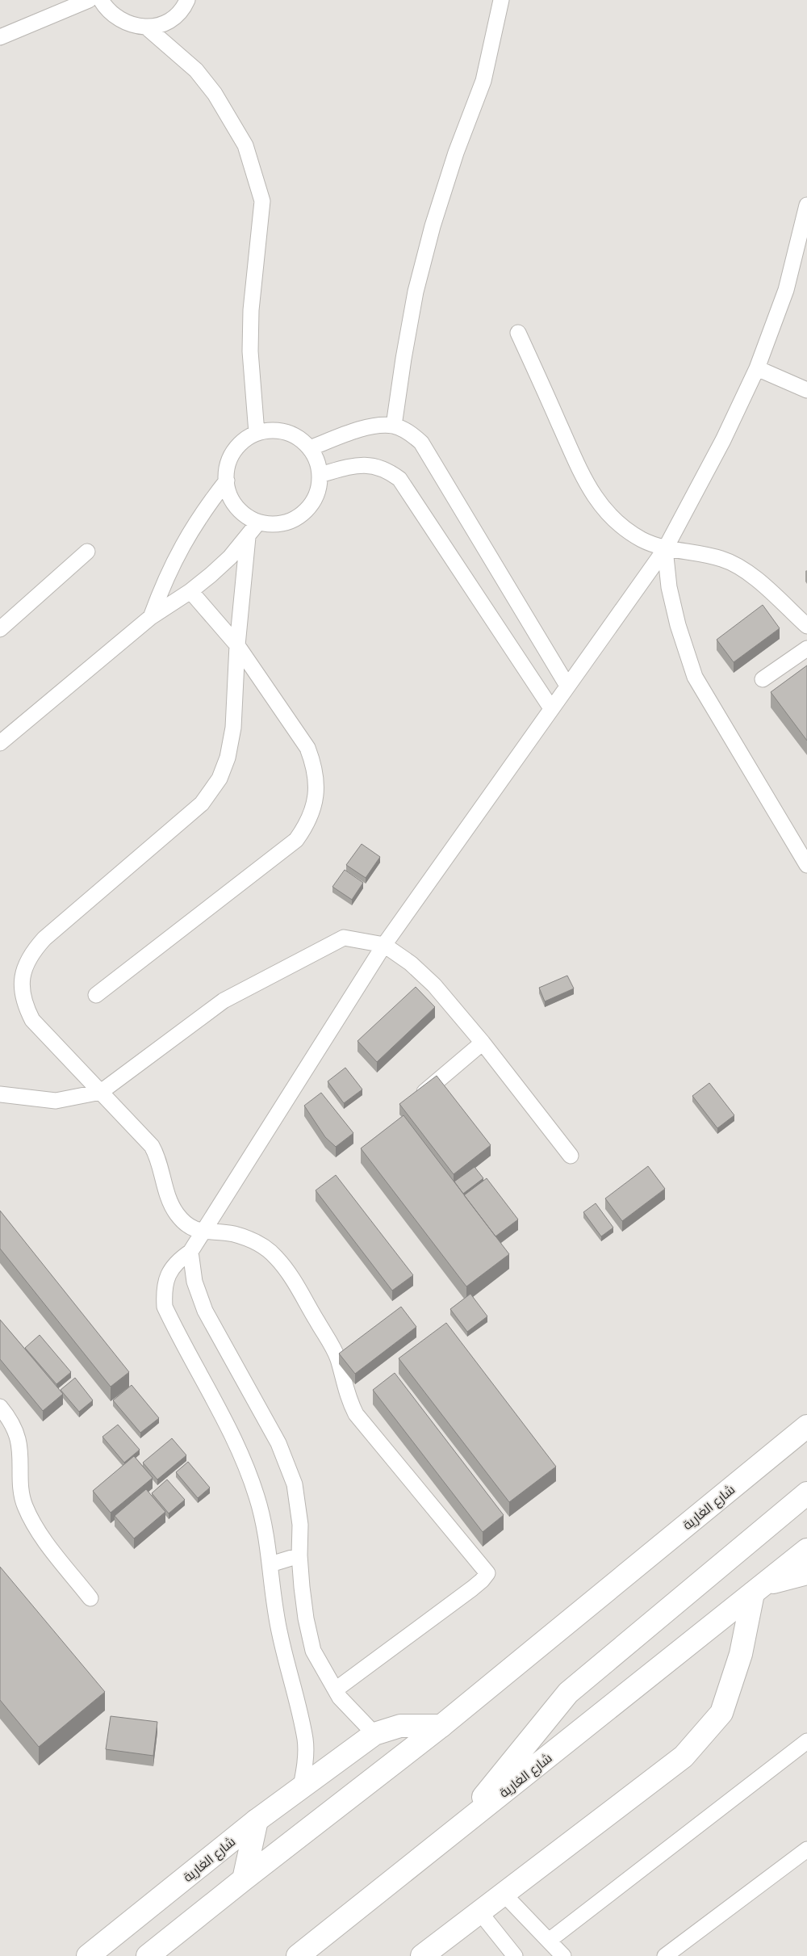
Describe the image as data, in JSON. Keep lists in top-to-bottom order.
{
  "streets": {
    "street": ["شارع الغارية"]
  }
}
